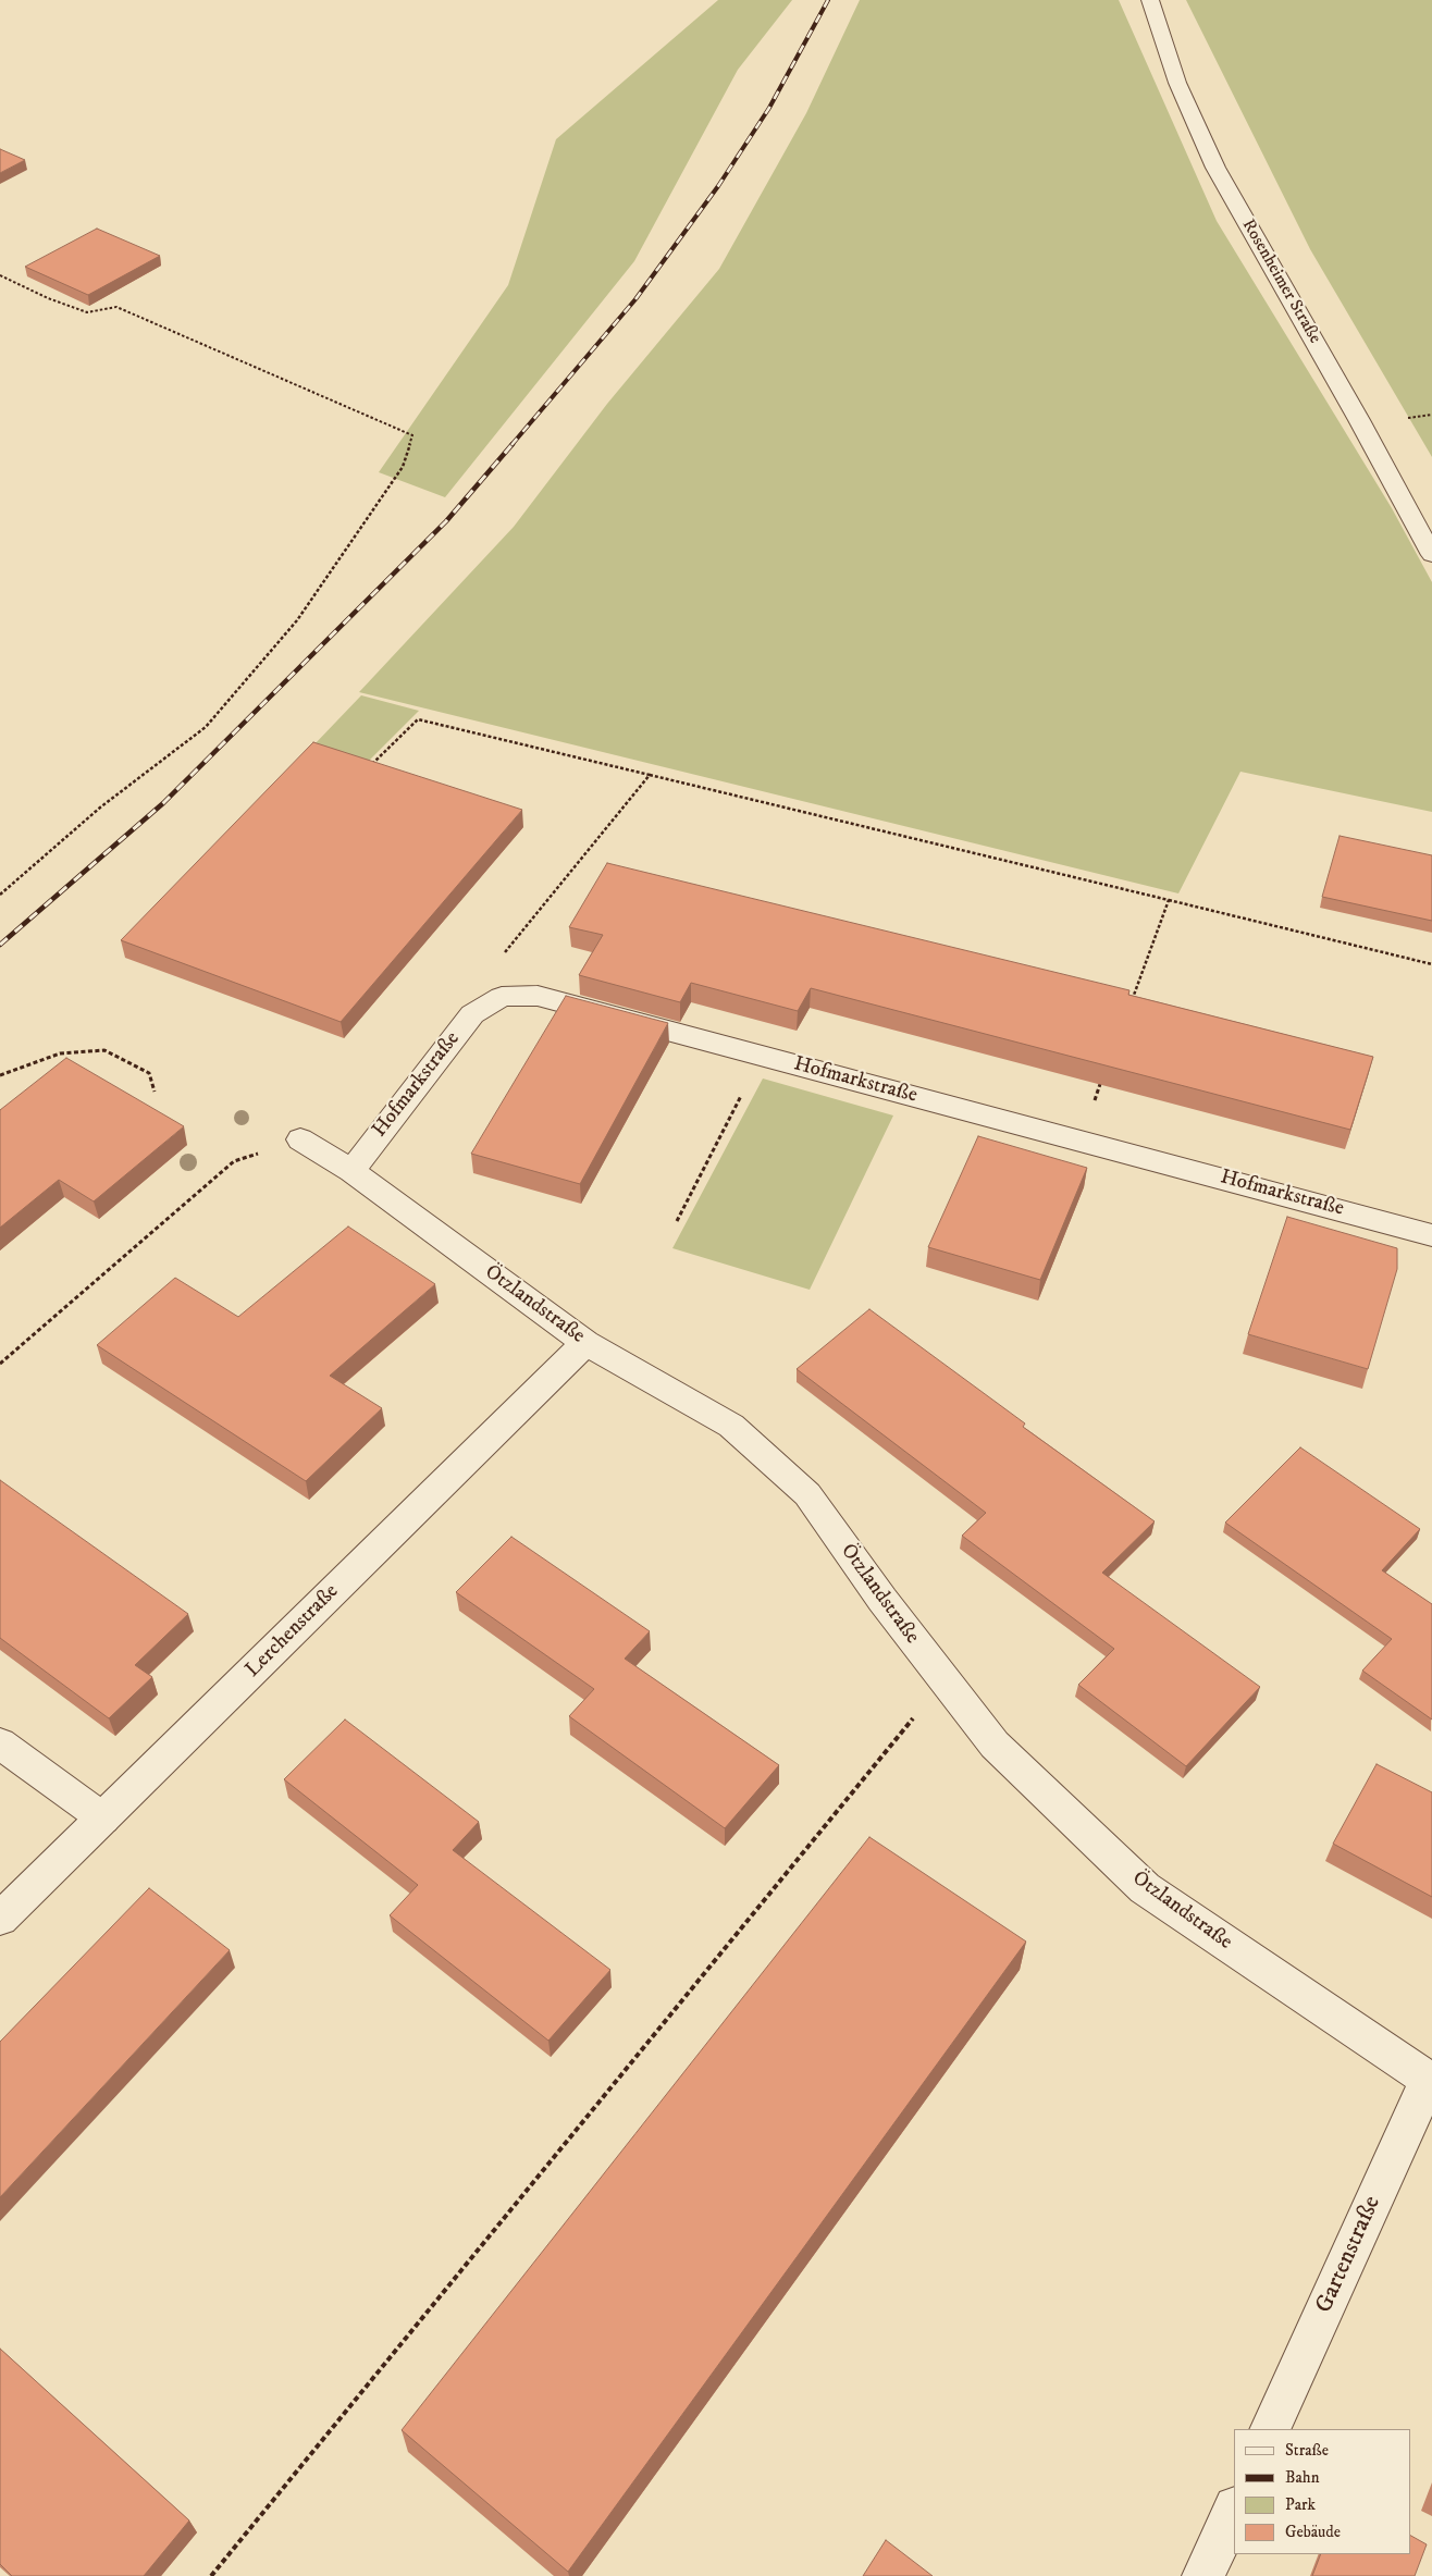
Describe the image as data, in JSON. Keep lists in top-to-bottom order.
{
  "streets": {
    "street": [
      "Rosenheimer Straße",
      "Hofmarkstraße",
      "Ötzlandstraße",
      "Lerchenstraße",
      "Gartenstraße"
    ]
  },
  "crossings": [
    ["Hofmarkstraße", "Ötzlandstraße"],
    ["Ötzlandstraße", "Lerchenstraße"],
    ["Ötzlandstraße", "Gartenstraße"]
  ],
  "legend": [
    "Straße",
    "Bahn",
    "Park",
    "Gebäude"
  ]
}
